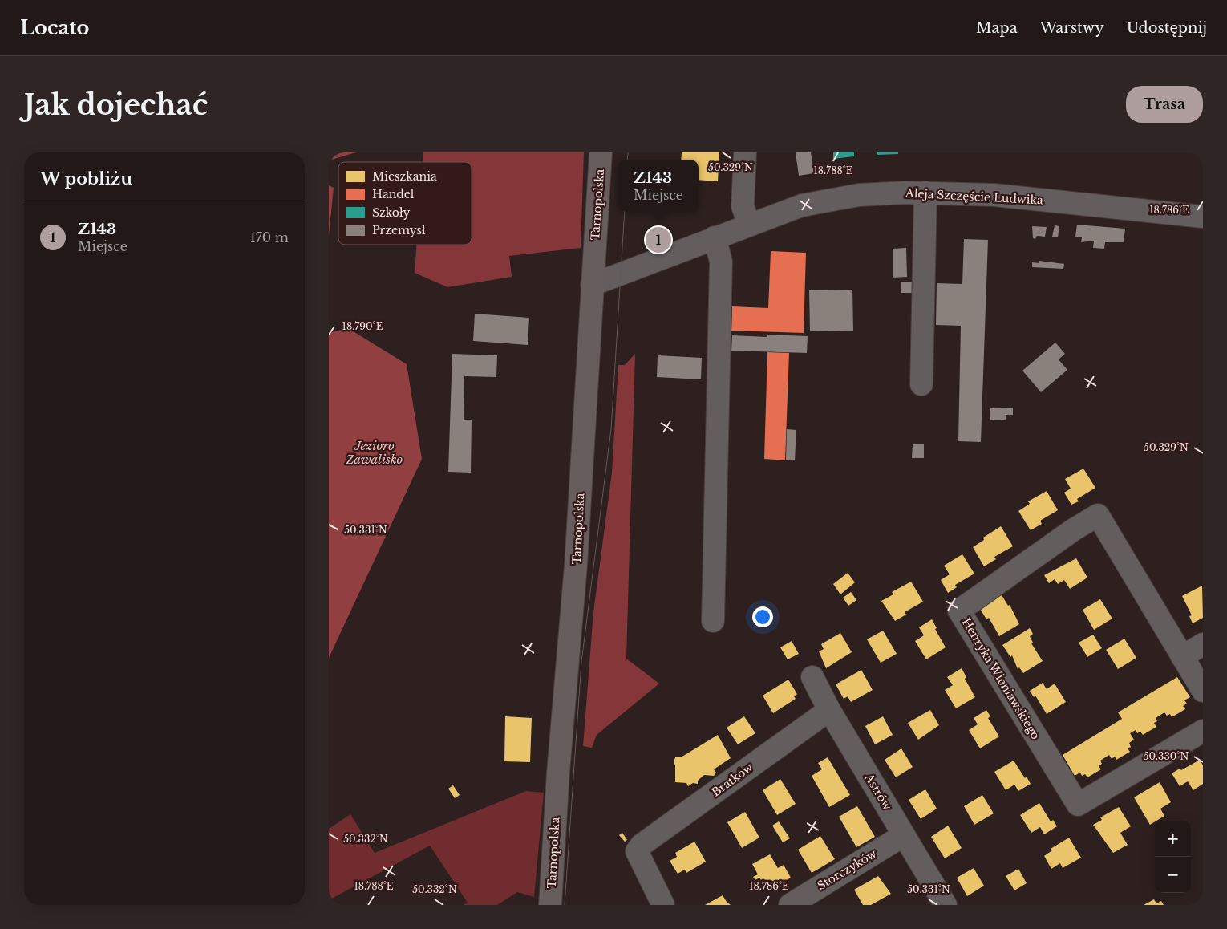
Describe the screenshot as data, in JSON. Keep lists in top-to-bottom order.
{
  "streets": {
    "main road": ["Tarnopolska"],
    "street": [
      "Aleja Szczęście Ludwika",
      "Henryka Wieniawskiego",
      "Bratków",
      "Astrów",
      "Storczyków"
    ]
  },
  "crossings": [
    ["Aleja Szczęście Ludwika", "Tarnopolska"],
    ["Bratków", "Astrów"],
    ["Astrów", "Storczyków"]
  ],
  "water": ["Jezioro Zawalisko"],
  "legend": [
    "Mieszkania",
    "Handel",
    "Szkoły",
    "Przemysł"
  ],
  "page": {
    "header": "Locato",
    "nav": ["Mapa", "Warstwy", "Udostępnij"],
    "buttons": "Trasa",
    "title": "Jak dojechać",
    "heading": "W pobliżu",
    "popup": ["Z143", "Miejsce"],
    "list": [
      {
        "mark": "1",
        "name": "Z143",
        "note": "Miejsce",
        "value": "170 m"
      }
    ],
    "pins": "1",
    "map_buttons": ["+", "−"]
  },
  "coordinates": [
    "50.329°N",
    "18.788°E",
    "18.786°E",
    "18.790°E",
    "50.331°N",
    "50.330°N",
    "50.332°N"
  ]
}
